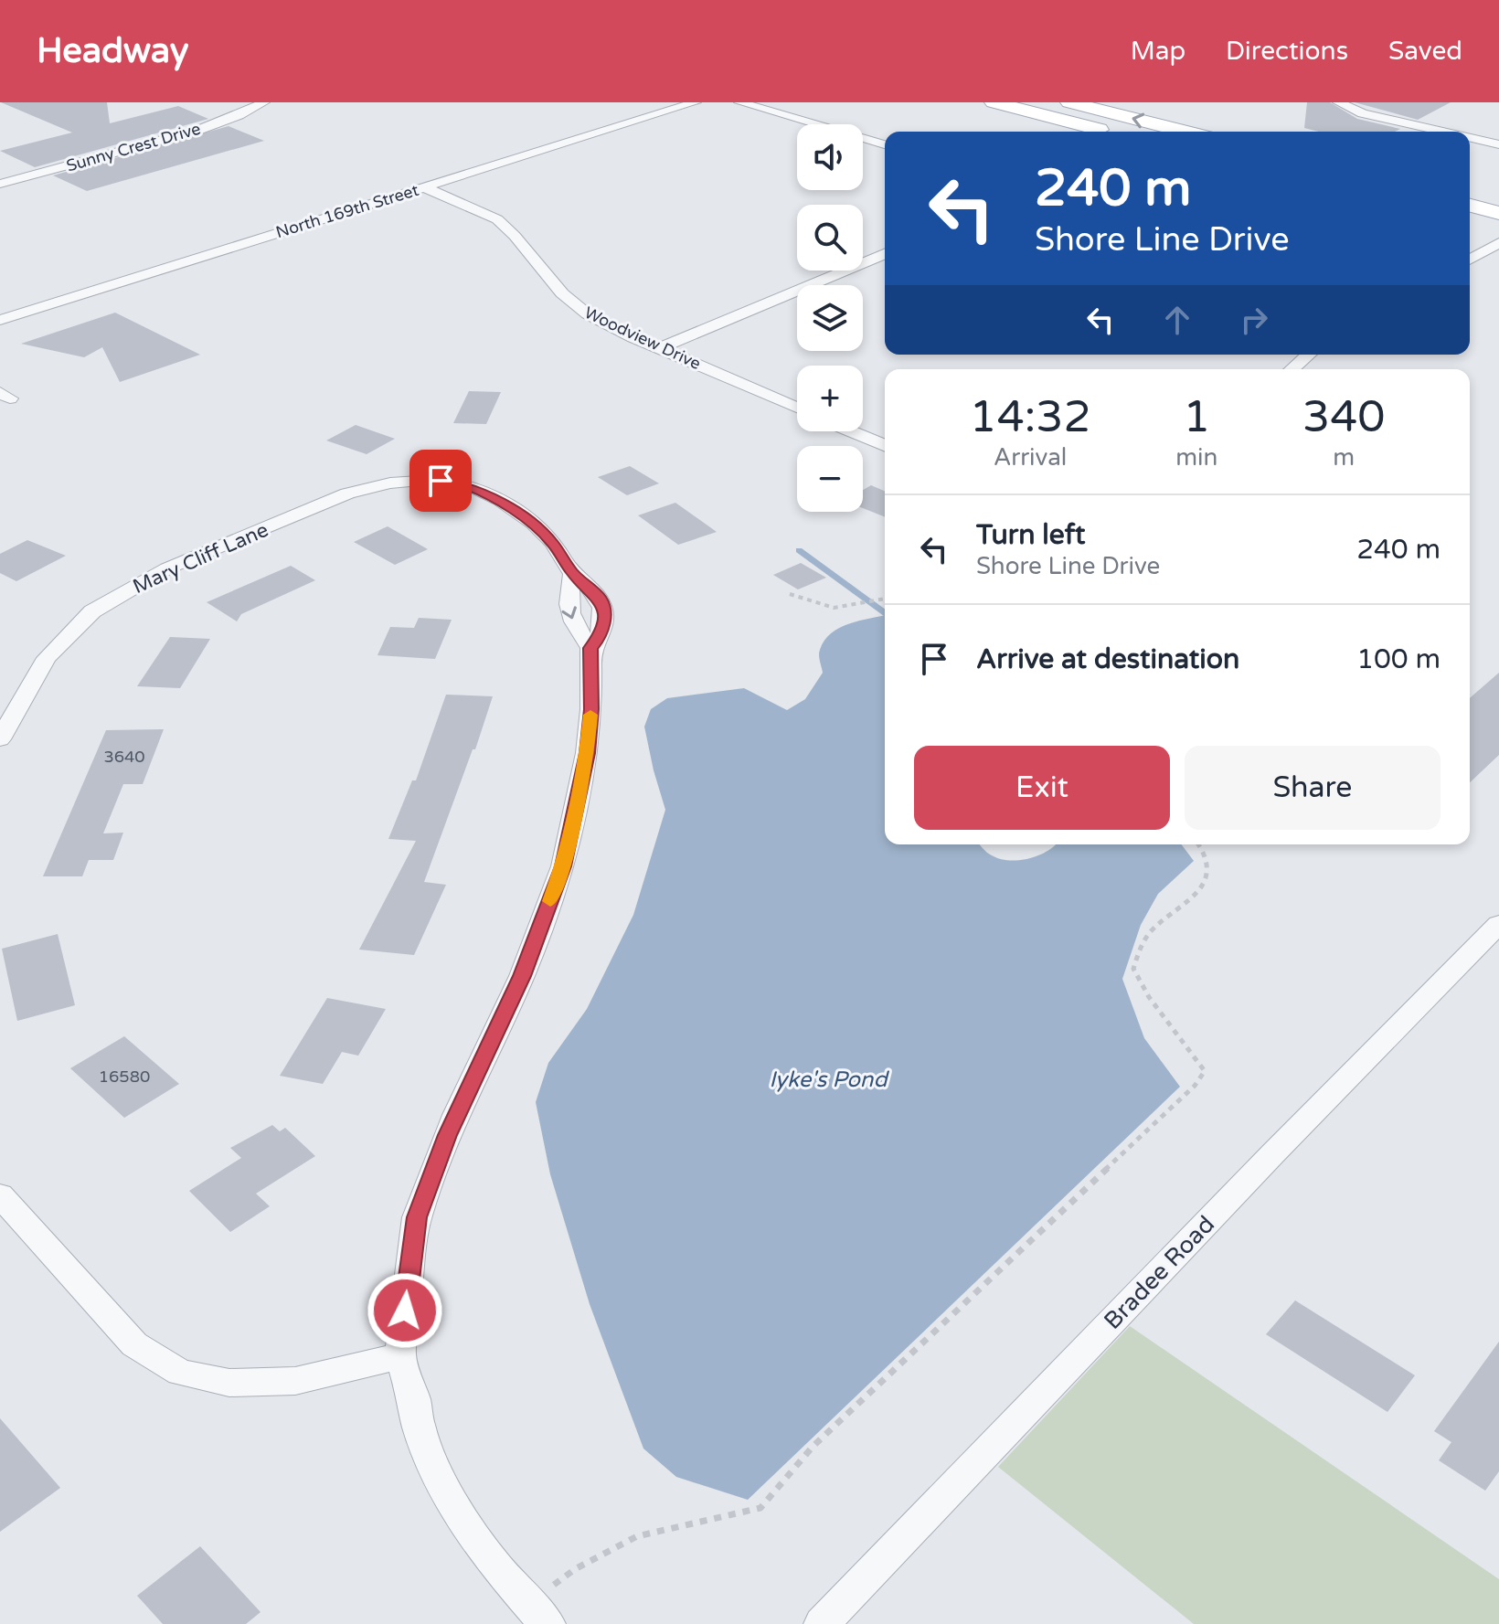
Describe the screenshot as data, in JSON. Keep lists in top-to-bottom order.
{
  "streets": {
    "street": [
      "Sunny Crest Drive",
      "North 169th Street",
      "Woodview Drive",
      "Mary Cliff Lane",
      "Bradee Road"
    ]
  },
  "crossings": [
    ["North 169th Street", "Woodview Drive"]
  ],
  "water": ["Iyke's Pond"],
  "house_numbers": ["3640", "16580"],
  "page": {
    "header": "Headway",
    "nav": ["Map", "Directions", "Saved"],
    "map_buttons": ["+", "−"],
    "turn": ["240 m", "Shore Line Drive"],
    "eta": [
      "14:32",
      "Arrival",
      "1",
      "min",
      "340",
      "m"
    ],
    "list": [
      {
        "name": "Turn left",
        "note": "Shore Line Drive",
        "value": "240 m"
      },
      {
        "name": "Arrive at destination",
        "value": "100 m"
      }
    ],
    "buttons": ["Exit", "Share"]
  }
}
